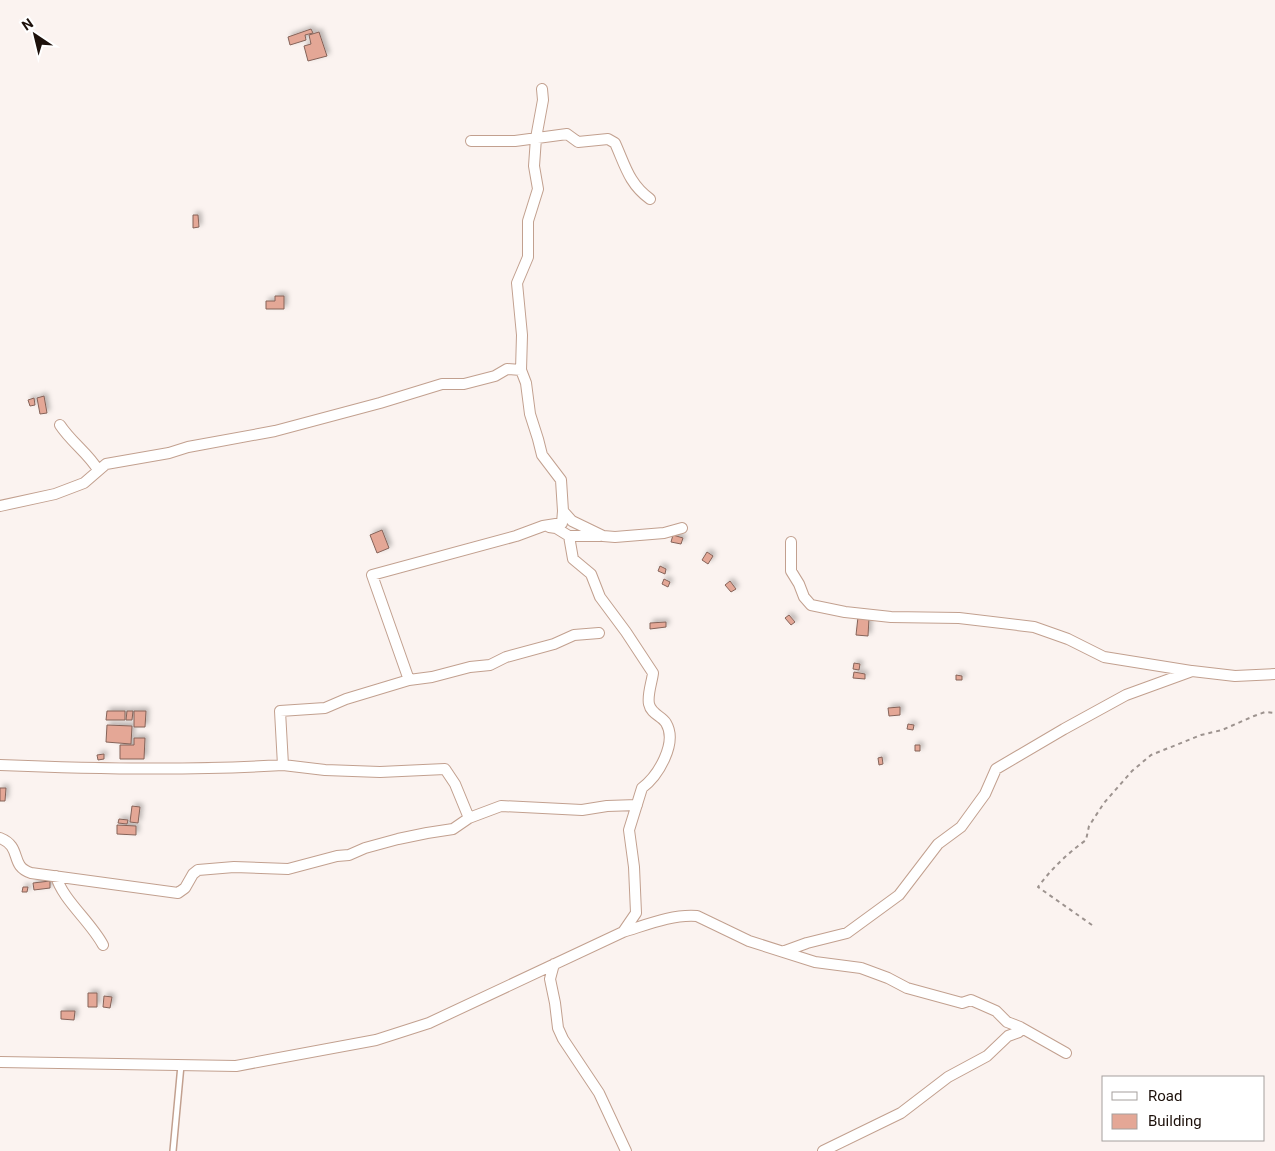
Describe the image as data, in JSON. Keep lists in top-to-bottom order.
{
  "legend": ["Road", "Building"],
  "north": "top left"
}
